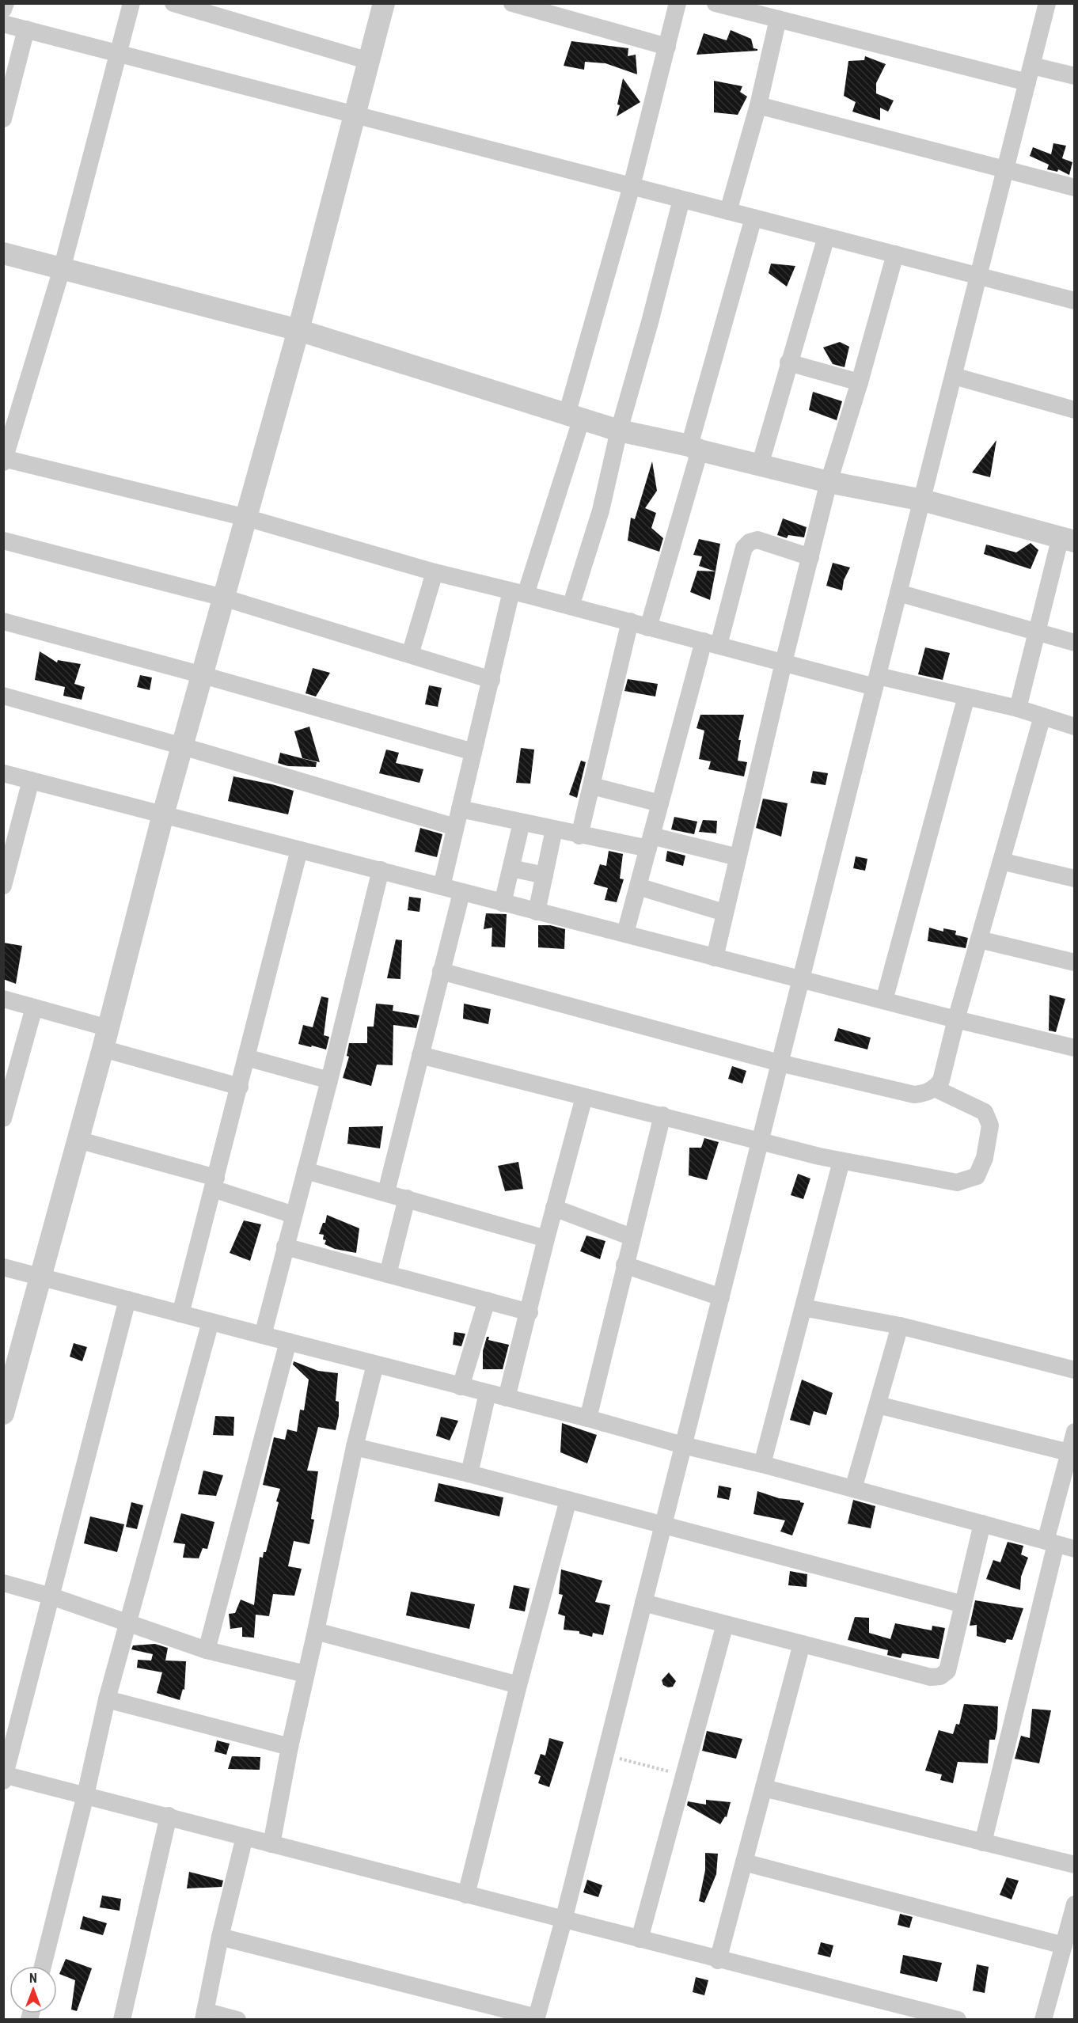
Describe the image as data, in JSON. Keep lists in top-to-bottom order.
{
  "north": "top"
}
